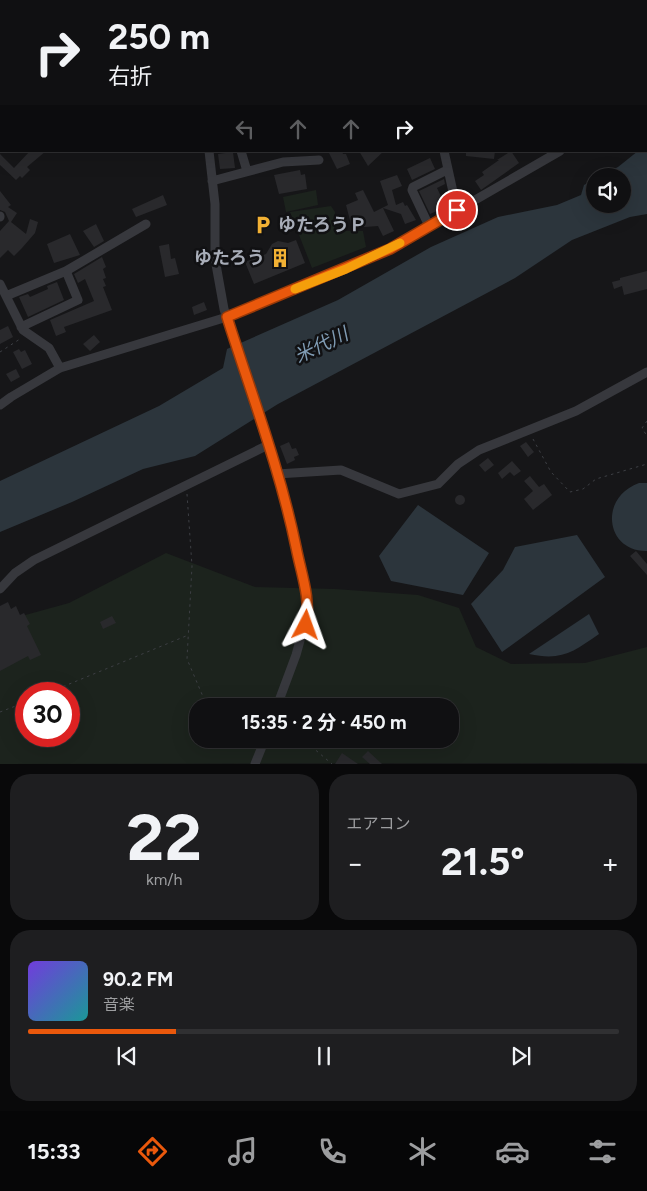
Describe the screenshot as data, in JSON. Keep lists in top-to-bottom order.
{
  "water": ["米代川"],
  "places": {
    "parking": ["ゆたろうＰ"],
    "building": ["ゆたろう"]
  },
  "page": {
    "turn": ["250 m", "右折"],
    "limit": "30",
    "trip": "15:35 · 2 分 · 450 m",
    "tile": [
      ["22", "km/h"],
      "エアコン"
    ],
    "heat": ["−", "21.5°", "+"],
    "song": ["90.2 FM", "音楽"],
    "tabs": "15:33"
  }
}
